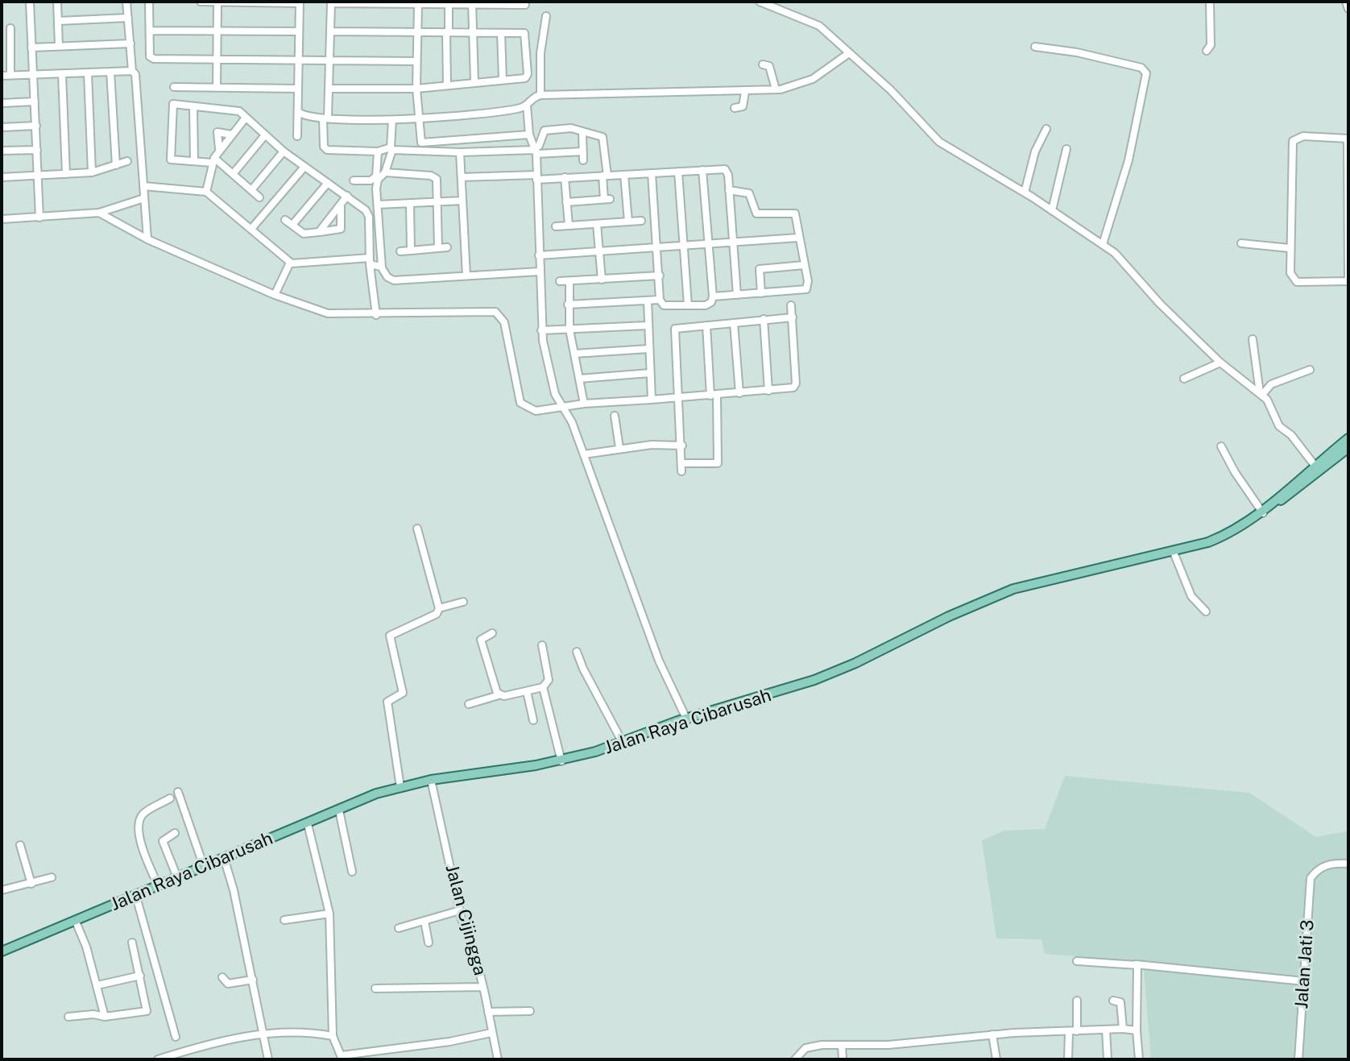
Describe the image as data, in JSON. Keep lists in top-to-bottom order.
{
  "streets": {
    "main road": ["Jalan Raya Cibarusah"],
    "street": ["Jalan Cijingga", "Jalan Jati 3"]
  },
  "crossings": [
    ["Jalan Raya Cibarusah", "Jalan Cijingga"]
  ]
}
